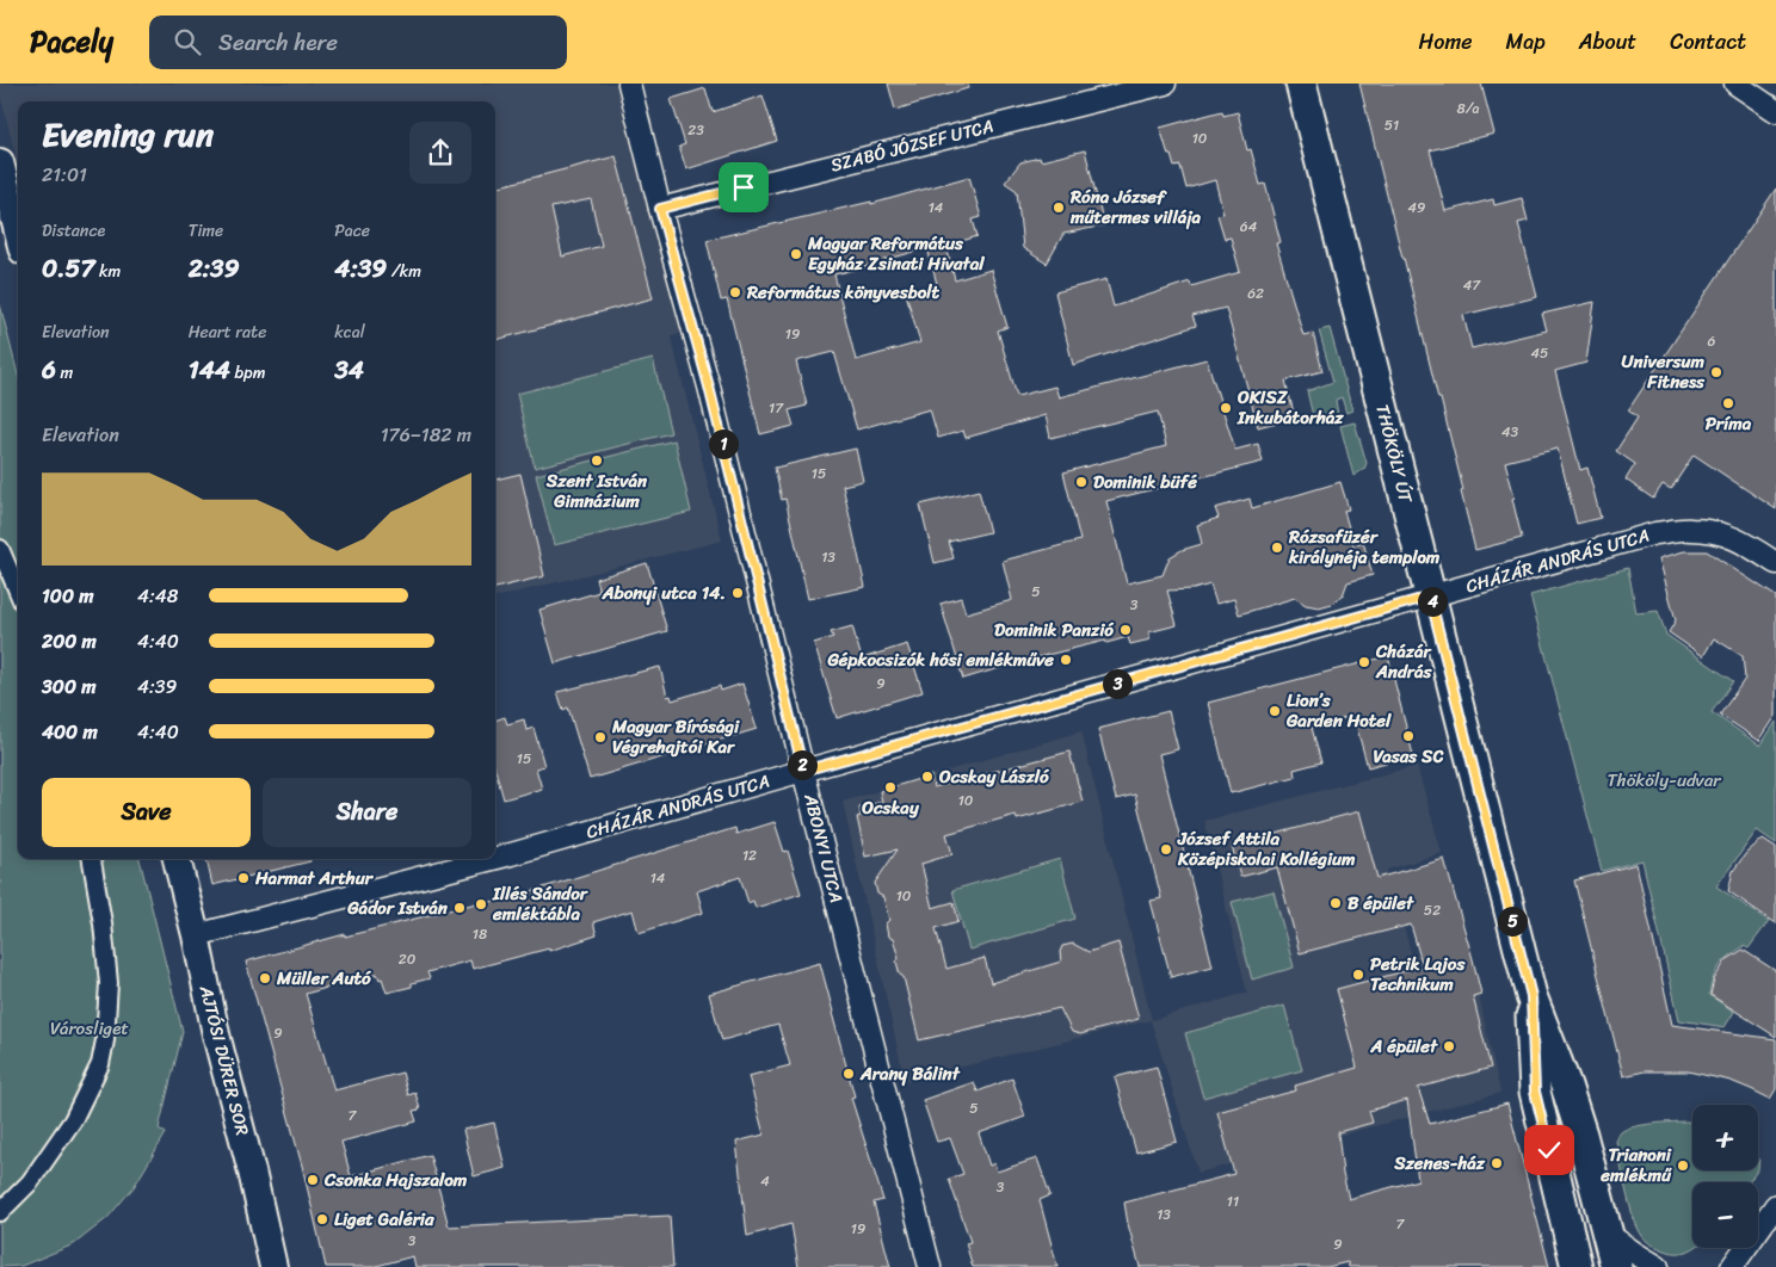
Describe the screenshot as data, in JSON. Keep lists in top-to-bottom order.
{
  "streets": {
    "main road": ["THÖKÖLY ÚT"],
    "street": [
      "SZABÓ JÓZSEF UTCA",
      "CHÁZÁR ANDRÁS UTCA",
      "ABONYI UTCA",
      "AJTÓSI DÜRER SOR"
    ]
  },
  "crossings": [
    ["SZABÓ JÓZSEF UTCA", "ABONYI UTCA"],
    ["THÖKÖLY ÚT", "CHÁZÁR ANDRÁS UTCA"],
    ["CHÁZÁR ANDRÁS UTCA", "ABONYI UTCA"],
    ["CHÁZÁR ANDRÁS UTCA", "AJTÓSI DÜRER SOR"]
  ],
  "parks": ["Thököly-udvar", "Városliget"],
  "places": [
    "Róna József műtermes villája",
    "Magyar Református Egyház Zsinati Hivatal",
    "Református könyvesbolt",
    "Universum Fitness",
    "Príma",
    "OKISZ Inkubátorház",
    "Szent István Gimnázium",
    "Dominik büfé",
    "Rózsafüzér királynéja templom",
    "Abonyi utca 14.",
    "Dominik Panzió",
    "Gépkocsizók hősi emlékműve",
    "Cházár András",
    "Lion’s Garden Hotel",
    "Vasas SC",
    "Magyar Bírósági Végrehajtói Kar",
    "Ocskay László",
    "Ocskay",
    "József Attila Középiskolai Kollégium",
    "Harmat Arthur",
    "B épület",
    "Illés Sándor emléktábla",
    "Gádor István",
    "Petrik Lajos Technikum",
    "Müller Autó",
    "A épület",
    "Arany Bálint",
    "Szenes-ház",
    "Trianoni emlékmű",
    "Csonka Hajszalom",
    "Liget Galéria"
  ],
  "house_numbers": [
    "8/a",
    "51",
    "23",
    "10",
    "14",
    "49",
    "64",
    "47",
    "62",
    "19",
    "6",
    "45",
    "17",
    "43",
    "15",
    "13",
    "5",
    "3",
    "9",
    "15",
    "10",
    "12",
    "14",
    "10",
    "52",
    "18",
    "20",
    "9",
    "5",
    "7",
    "4",
    "3",
    "11",
    "13",
    "7",
    "19",
    "3",
    "9"
  ],
  "page": {
    "header": "Pacely",
    "search": "Search here",
    "nav": [
      "Home",
      "Map",
      "About",
      "Contact"
    ],
    "heading": ["Evening run", "21:01"],
    "stats": [
      ["Distance", "0.57 km"],
      ["Time", "2:39"],
      ["Pace", "4:39 /km"],
      ["Elevation", "6 m"],
      ["Heart rate", "144 bpm"],
      ["kcal", "34"]
    ],
    "chart": ["Elevation", "176–182 m"],
    "pins": [
      "1",
      "4",
      "3",
      "2",
      "5"
    ],
    "list": [
      {
        "name": "100 m",
        "note": "4:48"
      },
      {
        "name": "200 m",
        "note": "4:40"
      },
      {
        "name": "300 m",
        "note": "4:39"
      },
      {
        "name": "400 m",
        "note": "4:40"
      }
    ],
    "buttons": ["Save", "Share"],
    "map_buttons": ["+", "−"]
  }
}
